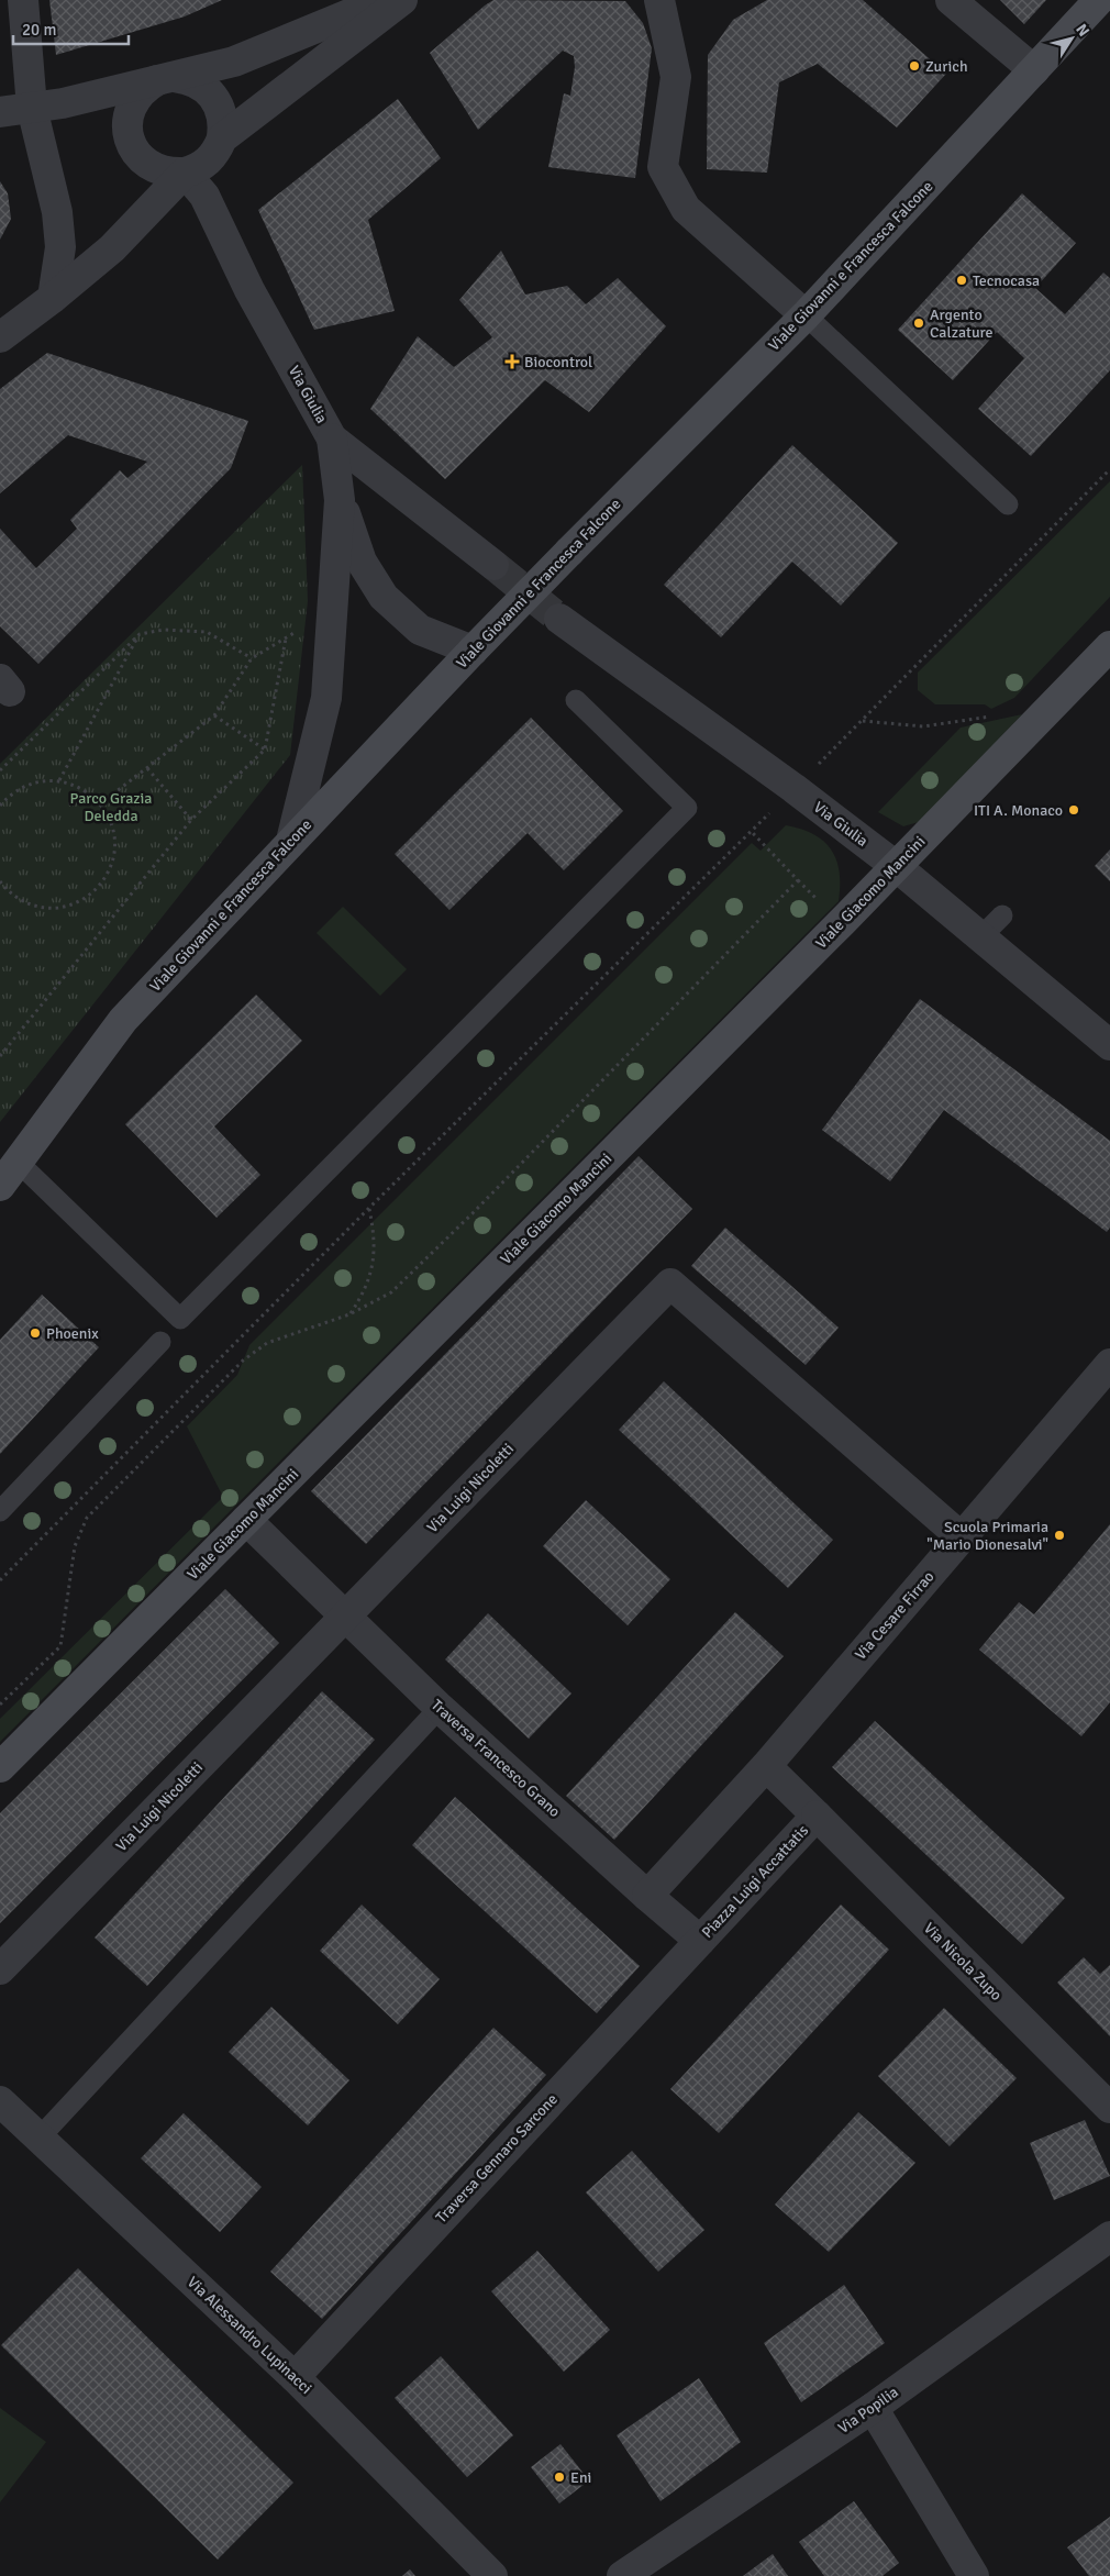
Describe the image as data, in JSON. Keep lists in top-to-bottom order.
{
  "streets": {
    "street": [
      "Viale Giovanni e Francesca Falcone",
      "Via Giulia",
      "Viale Giacomo Mancini",
      "Via Luigi Nicoletti",
      "Via Cesare Firrao",
      "Traversa Francesco Grano",
      "Piazza Luigi Accattatis",
      "Via Nicola Zupo",
      "Traversa Gennaro Sarcone",
      "Via Alessandro Lupinacci",
      "Via Popilia"
    ]
  },
  "crossings": [
    ["Via Giulia", "Viale Giacomo Mancini"],
    ["Viale Giacomo Mancini", "Traversa Francesco Grano"],
    ["Via Luigi Nicoletti", "Via Cesare Firrao"],
    ["Via Luigi Nicoletti", "Traversa Francesco Grano"],
    ["Via Cesare Firrao", "Piazza Luigi Accattatis"],
    ["Traversa Francesco Grano", "Piazza Luigi Accattatis"],
    ["Piazza Luigi Accattatis", "Via Nicola Zupo"],
    ["Piazza Luigi Accattatis", "Traversa Gennaro Sarcone"],
    ["Traversa Gennaro Sarcone", "Via Alessandro Lupinacci"]
  ],
  "parks": ["Parco Grazia Deledda"],
  "places": {
    "other": [
      "Zurich",
      "Tecnocasa",
      "Argento Calzature",
      "ITI A. Monaco",
      "Phoenix",
      "Scuola Primaria \"Mario Dionesalvi\"",
      "Eni"
    ],
    "health": ["Biocontrol"]
  },
  "scale_bar": "20 m",
  "north": "top right"
}
